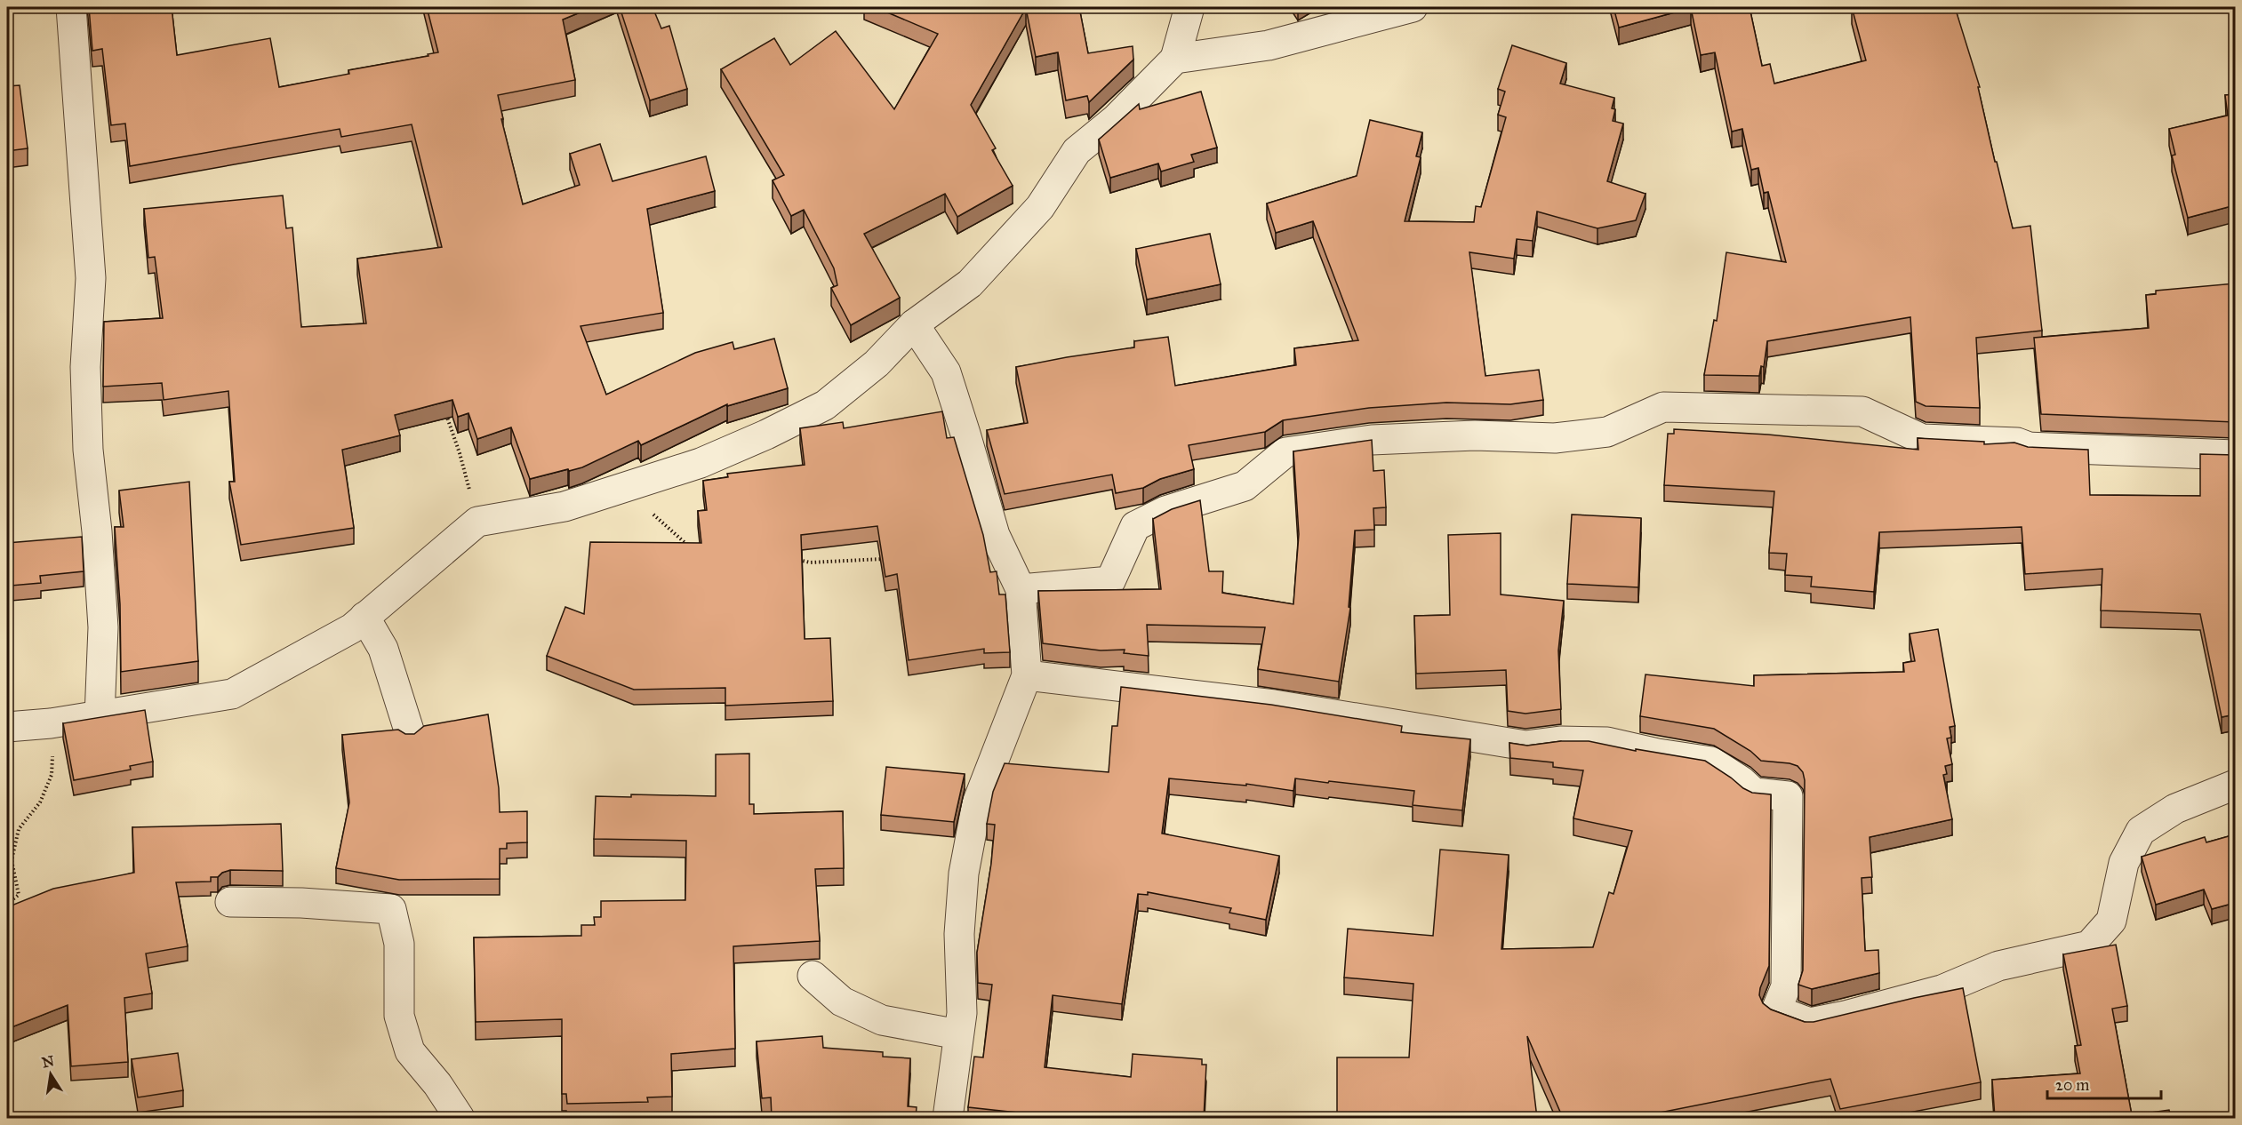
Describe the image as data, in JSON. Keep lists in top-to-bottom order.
{
  "scale_bar": "20 m",
  "north": "top"
}
